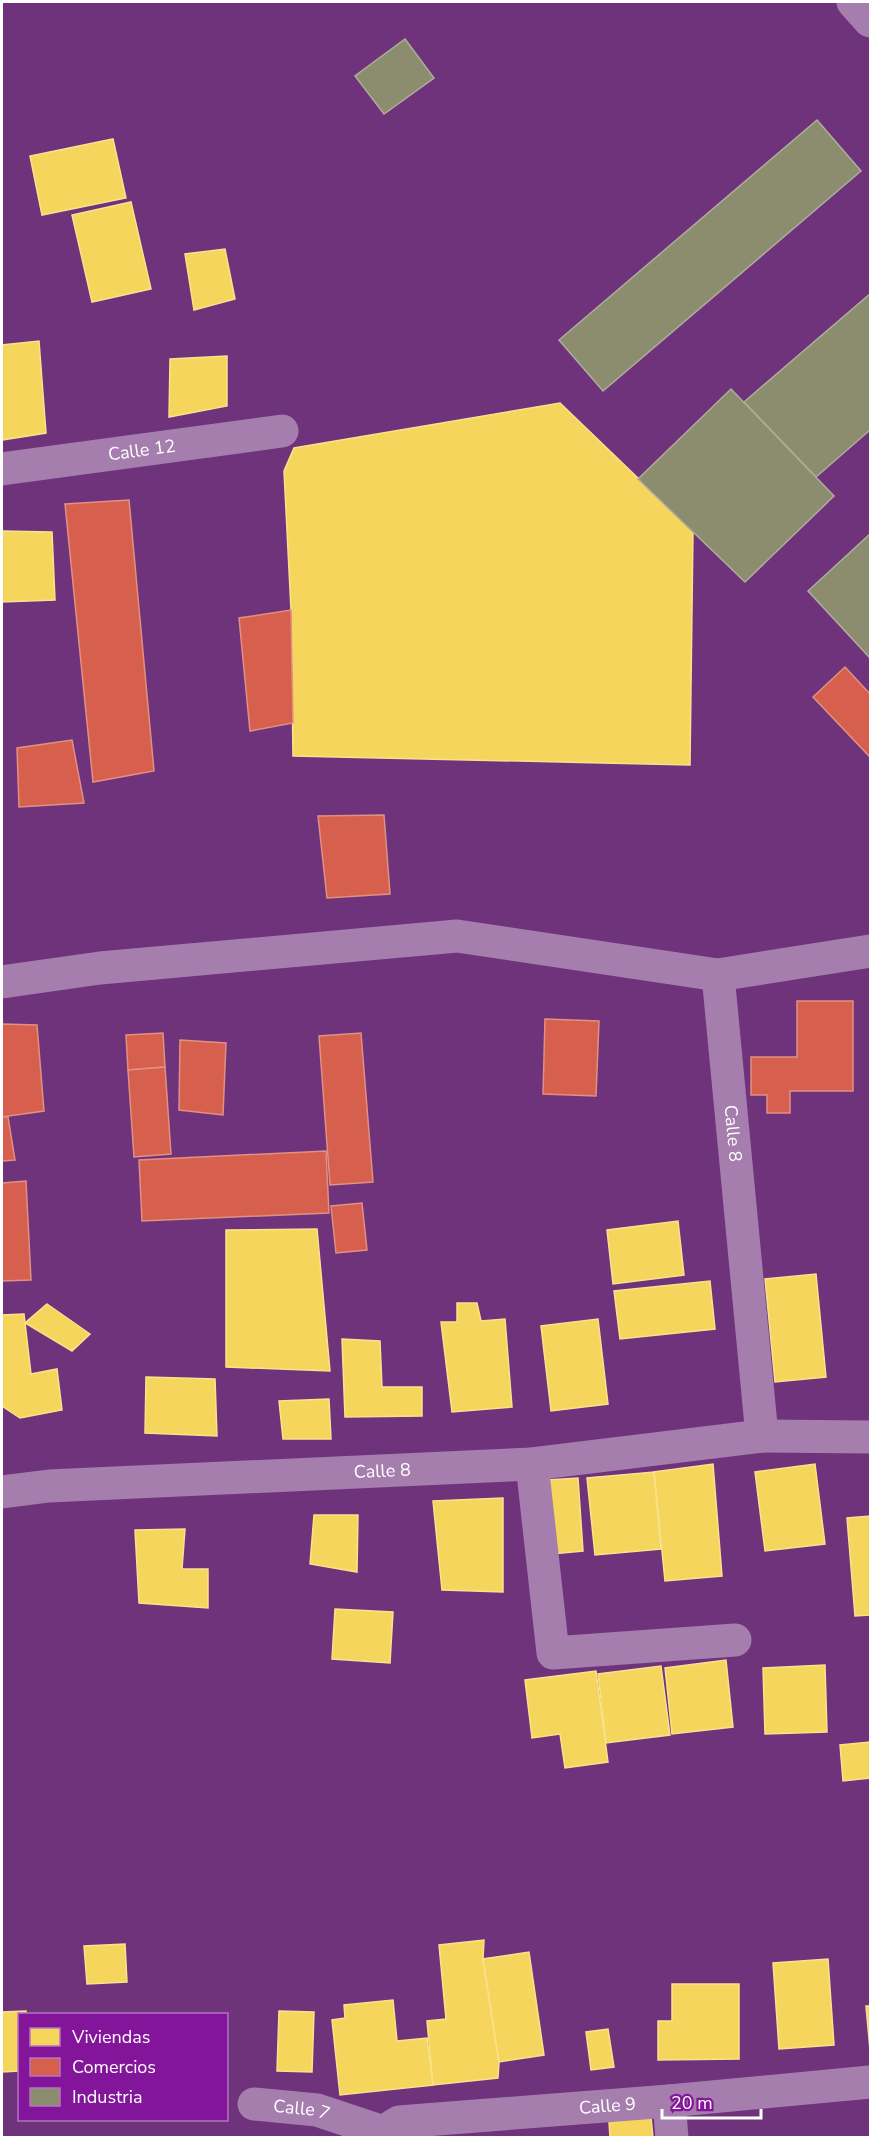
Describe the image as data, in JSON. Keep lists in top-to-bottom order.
{
  "streets": {
    "street": [
      "Calle 12",
      "Calle 8",
      "Calle 9",
      "Calle 7"
    ]
  },
  "crossings": [
    ["Calle 9", "Calle 7"]
  ],
  "legend": ["Viviendas", "Comercios", "Industria"],
  "scale_bar": "20 m"
}
